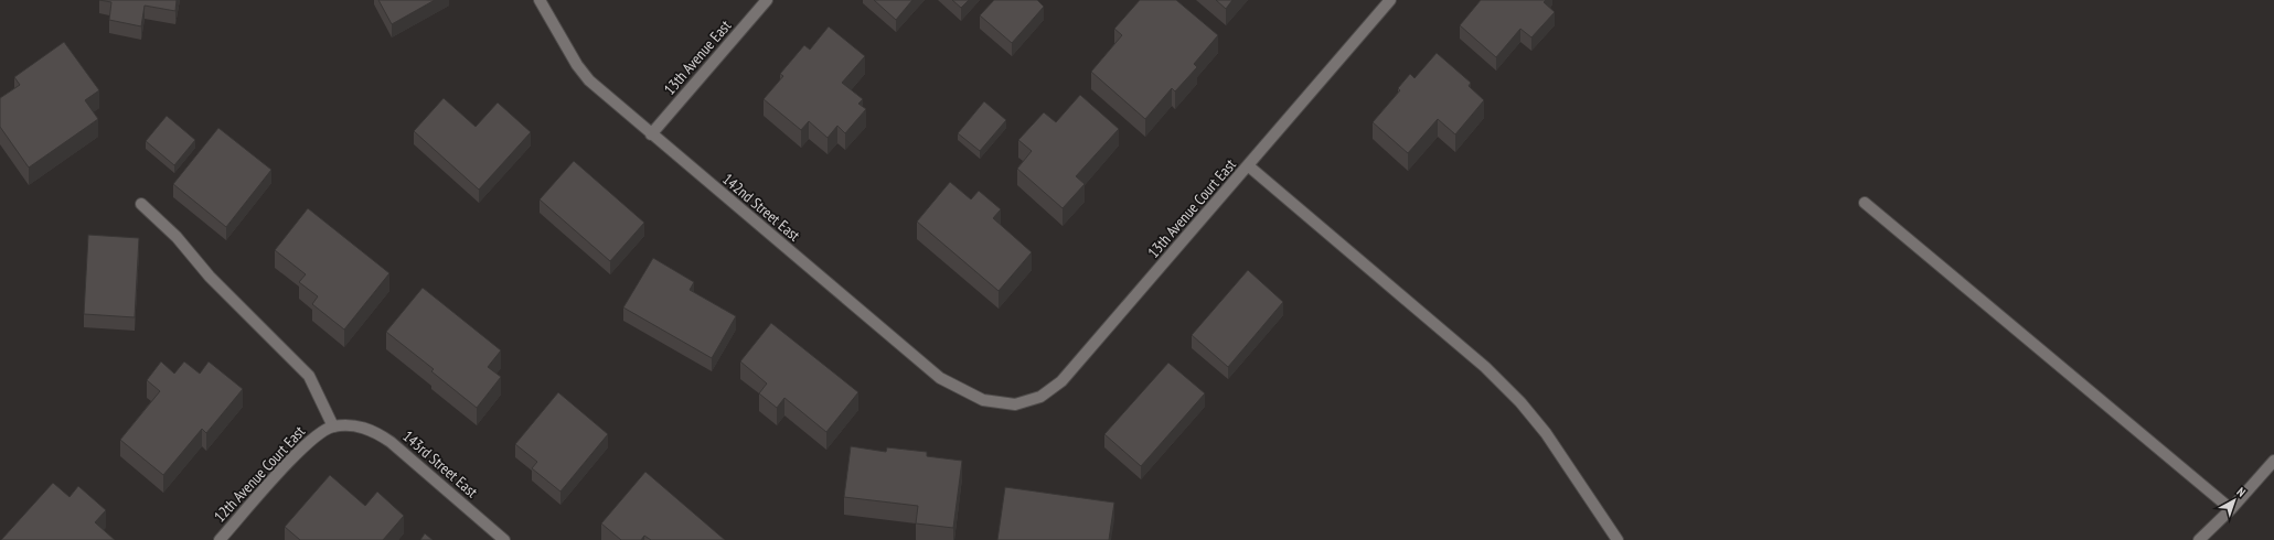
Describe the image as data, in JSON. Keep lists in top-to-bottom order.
{
  "streets": {
    "street": [
      "13th Avenue East",
      "142nd Street East",
      "13th Avenue Court East",
      "143rd Street East",
      "12th Avenue Court East"
    ]
  },
  "crossings": [
    ["13th Avenue East", "142nd Street East"],
    ["142nd Street East", "13th Avenue Court East"],
    ["143rd Street East", "12th Avenue Court East"]
  ],
  "north": "top right"
}
